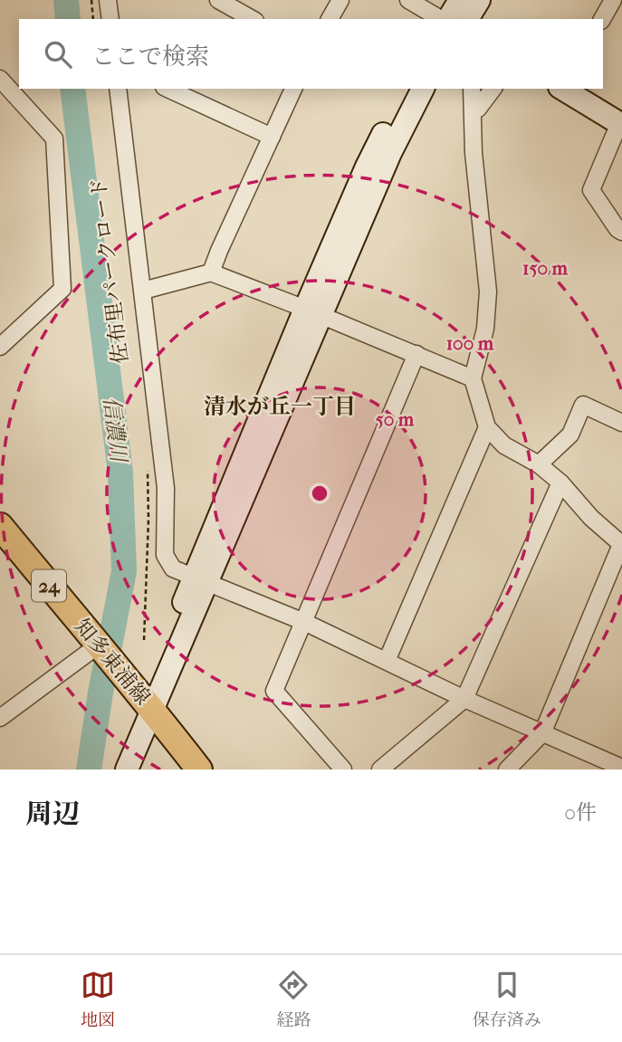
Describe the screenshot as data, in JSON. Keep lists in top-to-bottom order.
{
  "streets": {
    "main road": ["24", "知多東浦線"]
  },
  "districts": ["清水が丘一丁目"],
  "water": ["信濃川"],
  "page": {
    "search": "ここで検索",
    "heading": ["周辺", "0件"],
    "nav": ["地図", "経路", "保存済み"]
  },
  "rings": ["150 m", "100 m", "50 m"]
}
